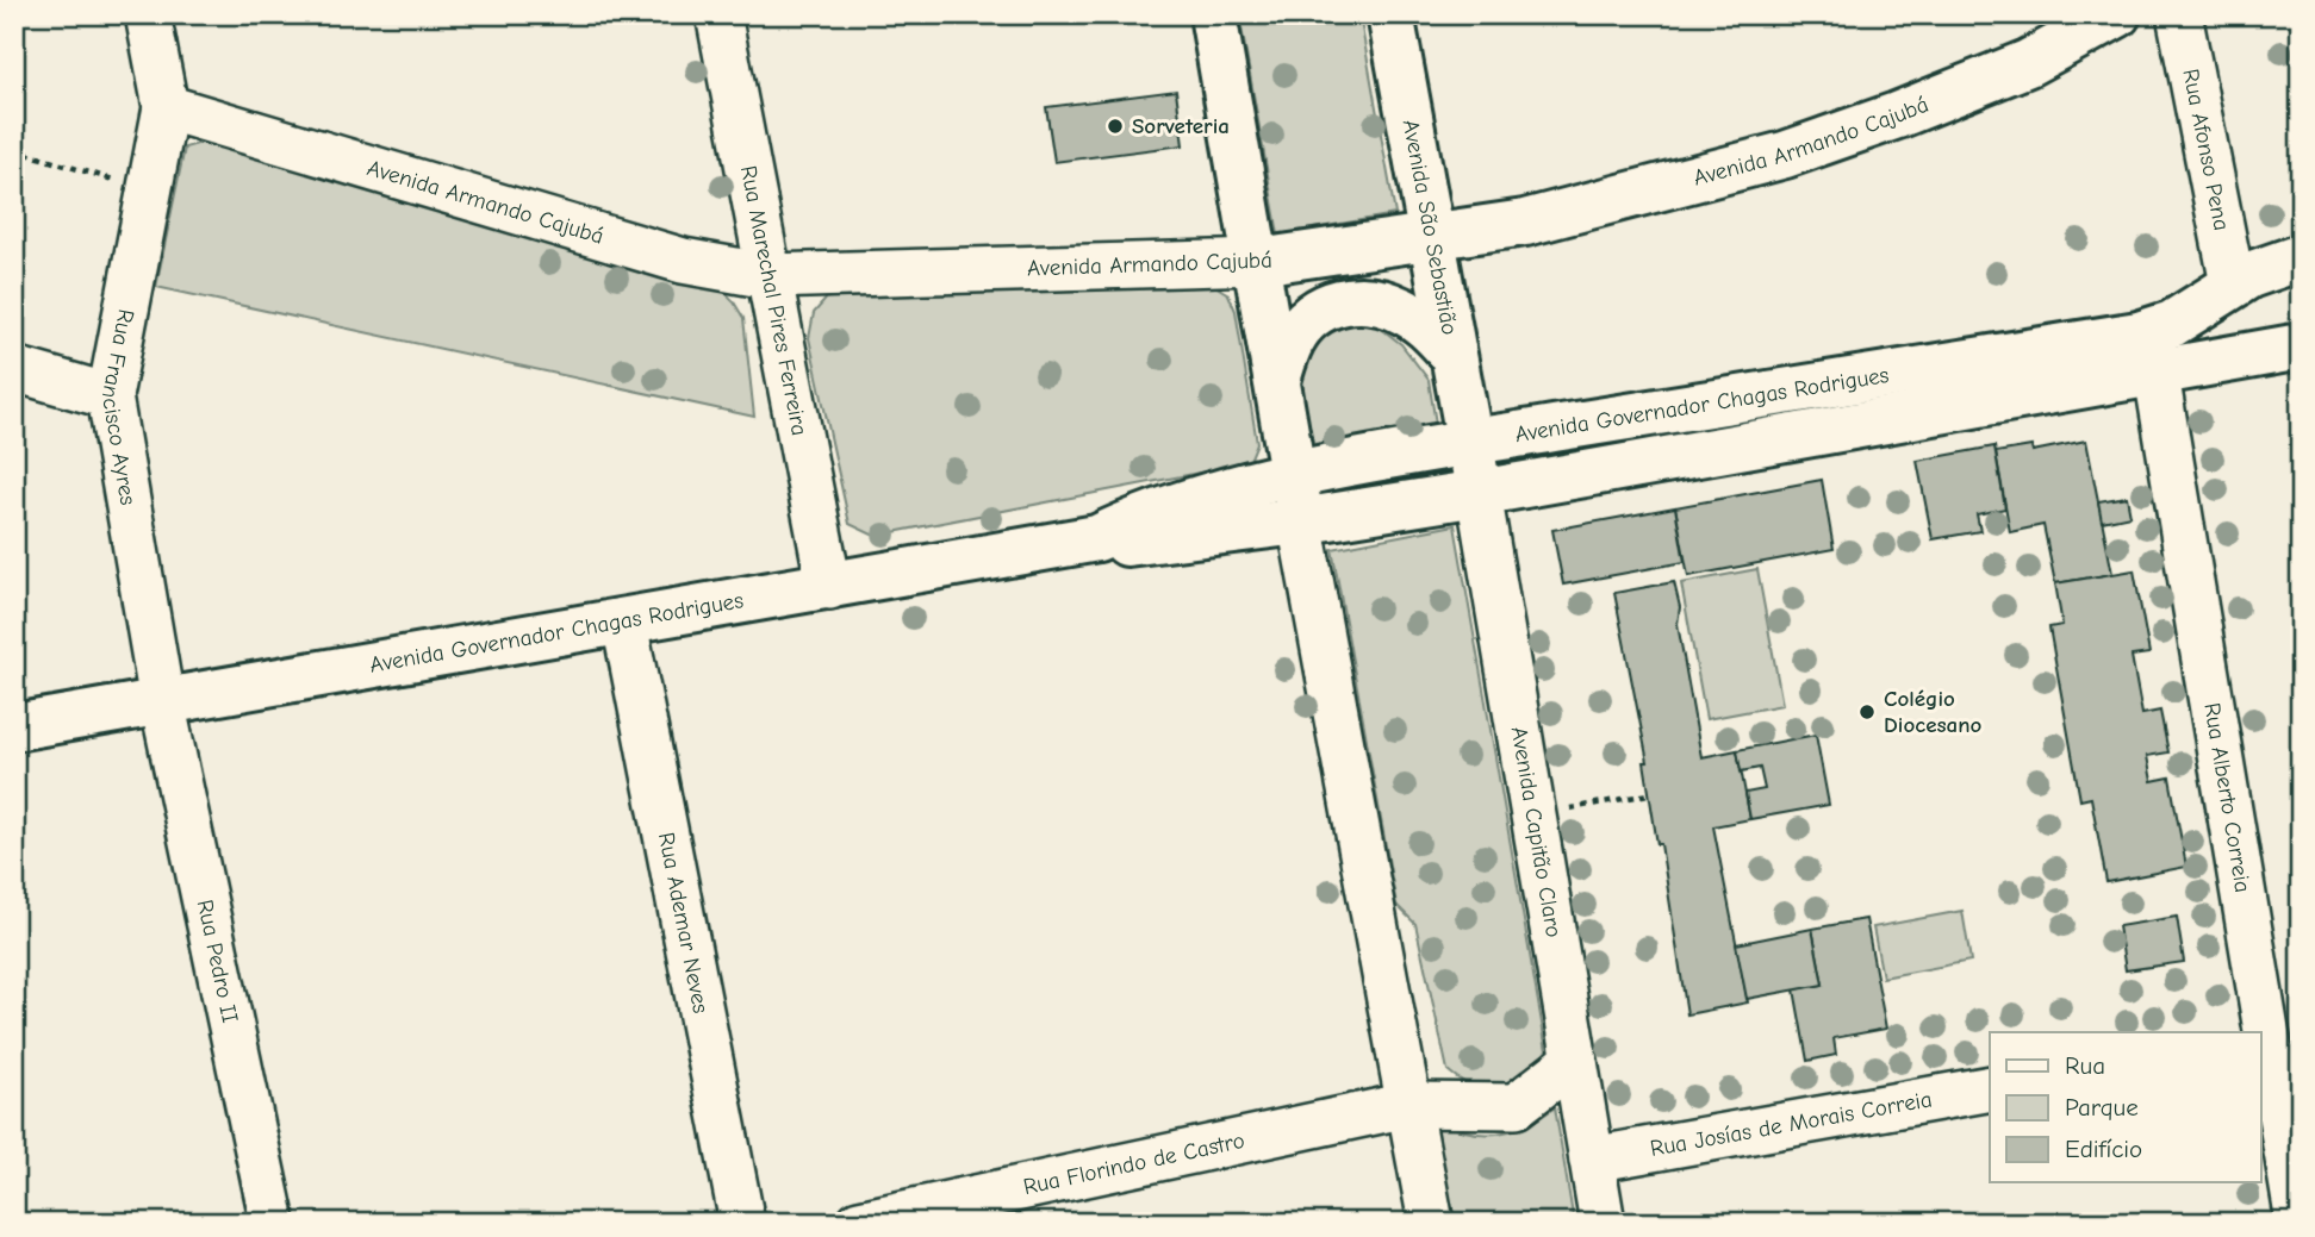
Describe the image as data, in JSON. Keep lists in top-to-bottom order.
{
  "streets": {
    "main road": [
      "Avenida Armando Cajubá",
      "Avenida São Sebastião",
      "Avenida Governador Chagas Rodrigues",
      "Avenida Capitão Claro"
    ],
    "street": [
      "Rua Afonso Pena",
      "Rua Marechal Pires Ferreira",
      "Rua Francisco Ayres",
      "Rua Alberto Correia",
      "Rua Ademar Neves",
      "Rua Pedro II",
      "Rua Josías de Morais Correia",
      "Rua Florindo de Castro"
    ]
  },
  "crossings": [
    ["Avenida Armando Cajubá", "Avenida São Sebastião"],
    ["Avenida Armando Cajubá", "Rua Marechal Pires Ferreira"],
    ["Avenida Armando Cajubá", "Rua Francisco Ayres"],
    ["Rua Afonso Pena", "Avenida Governador Chagas Rodrigues"],
    ["Avenida São Sebastião", "Avenida Governador Chagas Rodrigues"],
    ["Avenida São Sebastião", "Avenida Capitão Claro"],
    ["Rua Marechal Pires Ferreira", "Avenida Governador Chagas Rodrigues"],
    ["Avenida Governador Chagas Rodrigues", "Rua Francisco Ayres"],
    ["Avenida Governador Chagas Rodrigues", "Rua Alberto Correia"],
    ["Avenida Governador Chagas Rodrigues", "Avenida Capitão Claro"],
    ["Avenida Governador Chagas Rodrigues", "Rua Ademar Neves"],
    ["Avenida Governador Chagas Rodrigues", "Rua Pedro II"],
    ["Rua Francisco Ayres", "Rua Pedro II"],
    ["Avenida Capitão Claro", "Rua Josías de Morais Correia"],
    ["Avenida Capitão Claro", "Rua Florindo de Castro"]
  ],
  "places": ["Sorveteria", "Colégio Diocesano"],
  "legend": ["Rua", "Parque", "Edifício"]
}
